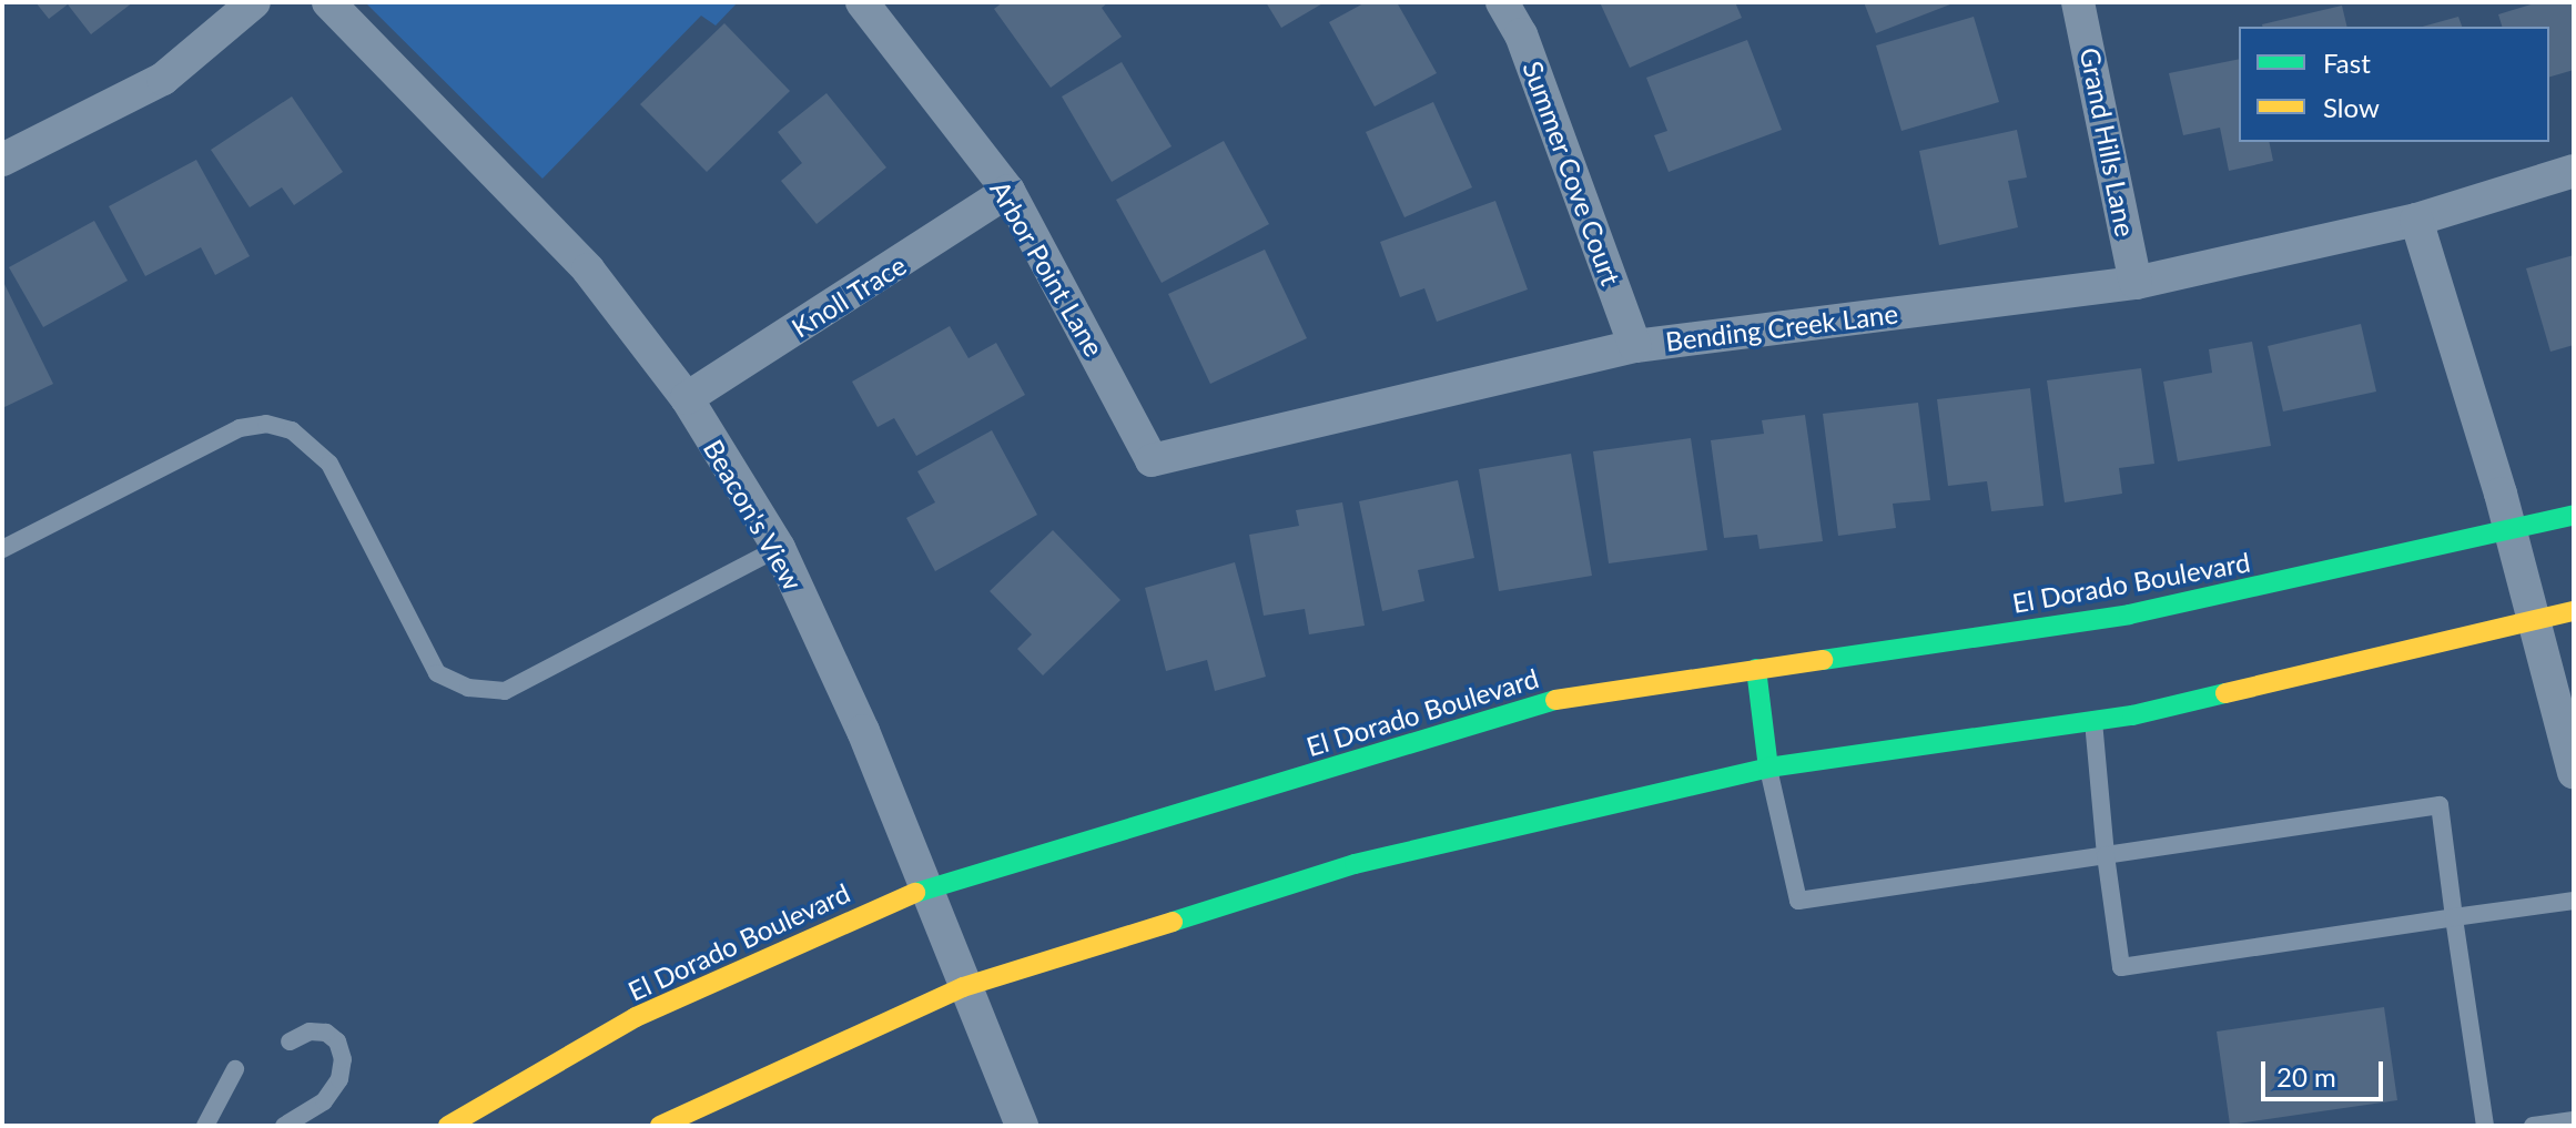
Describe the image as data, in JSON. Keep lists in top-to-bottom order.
{
  "streets": {
    "main road": ["El Dorado Boulevard"],
    "street": [
      "Grand Hills Lane",
      "Summer Cove Court",
      "Arbor Point Lane",
      "Knoll Trace",
      "Bending Creek Lane",
      "Beacon's View"
    ]
  },
  "crossings": [
    ["Grand Hills Lane", "Bending Creek Lane"],
    ["Summer Cove Court", "Bending Creek Lane"],
    ["Arbor Point Lane", "Knoll Trace"],
    ["Arbor Point Lane", "Bending Creek Lane"],
    ["Knoll Trace", "Beacon's View"],
    ["Beacon's View", "El Dorado Boulevard"]
  ],
  "legend": ["Fast", "Slow"],
  "scale_bar": "20 m"
}
